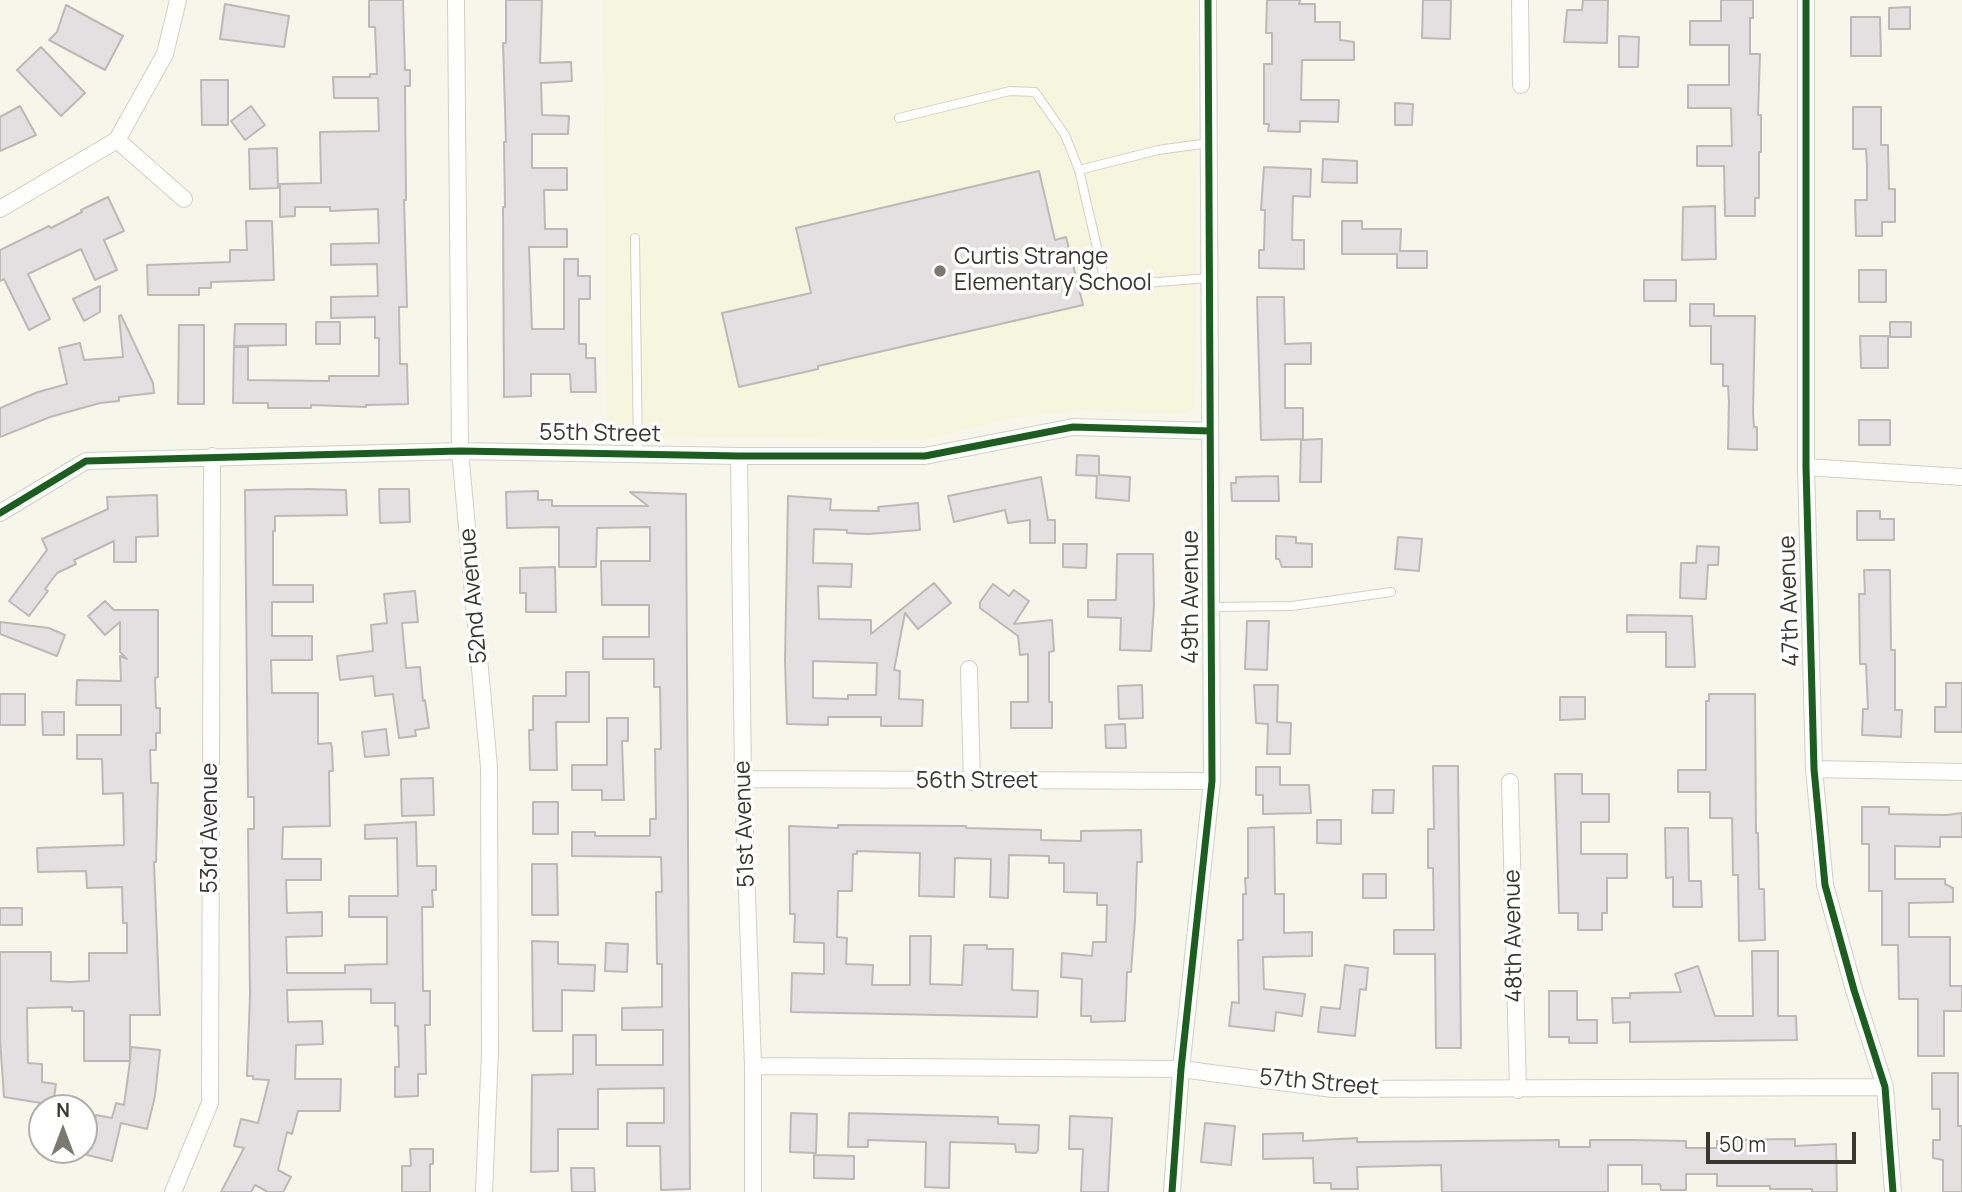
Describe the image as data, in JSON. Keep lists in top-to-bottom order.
{
  "streets": {
    "street": [
      "55th Street",
      "52nd Avenue",
      "49th Avenue",
      "47th Avenue",
      "56th Street",
      "51st Avenue",
      "53rd Avenue",
      "48th Avenue",
      "57th Street"
    ]
  },
  "crossings": [
    ["55th Street", "52nd Avenue"],
    ["55th Street", "49th Avenue"],
    ["55th Street", "51st Avenue"],
    ["55th Street", "53rd Avenue"],
    ["49th Avenue", "56th Street"],
    ["49th Avenue", "57th Street"],
    ["47th Avenue", "57th Street"],
    ["56th Street", "51st Avenue"],
    ["51st Avenue", "57th Street"],
    ["48th Avenue", "57th Street"]
  ],
  "places": ["Curtis Strange Elementary School"],
  "scale_bar": "50 m",
  "north": "top"
}
